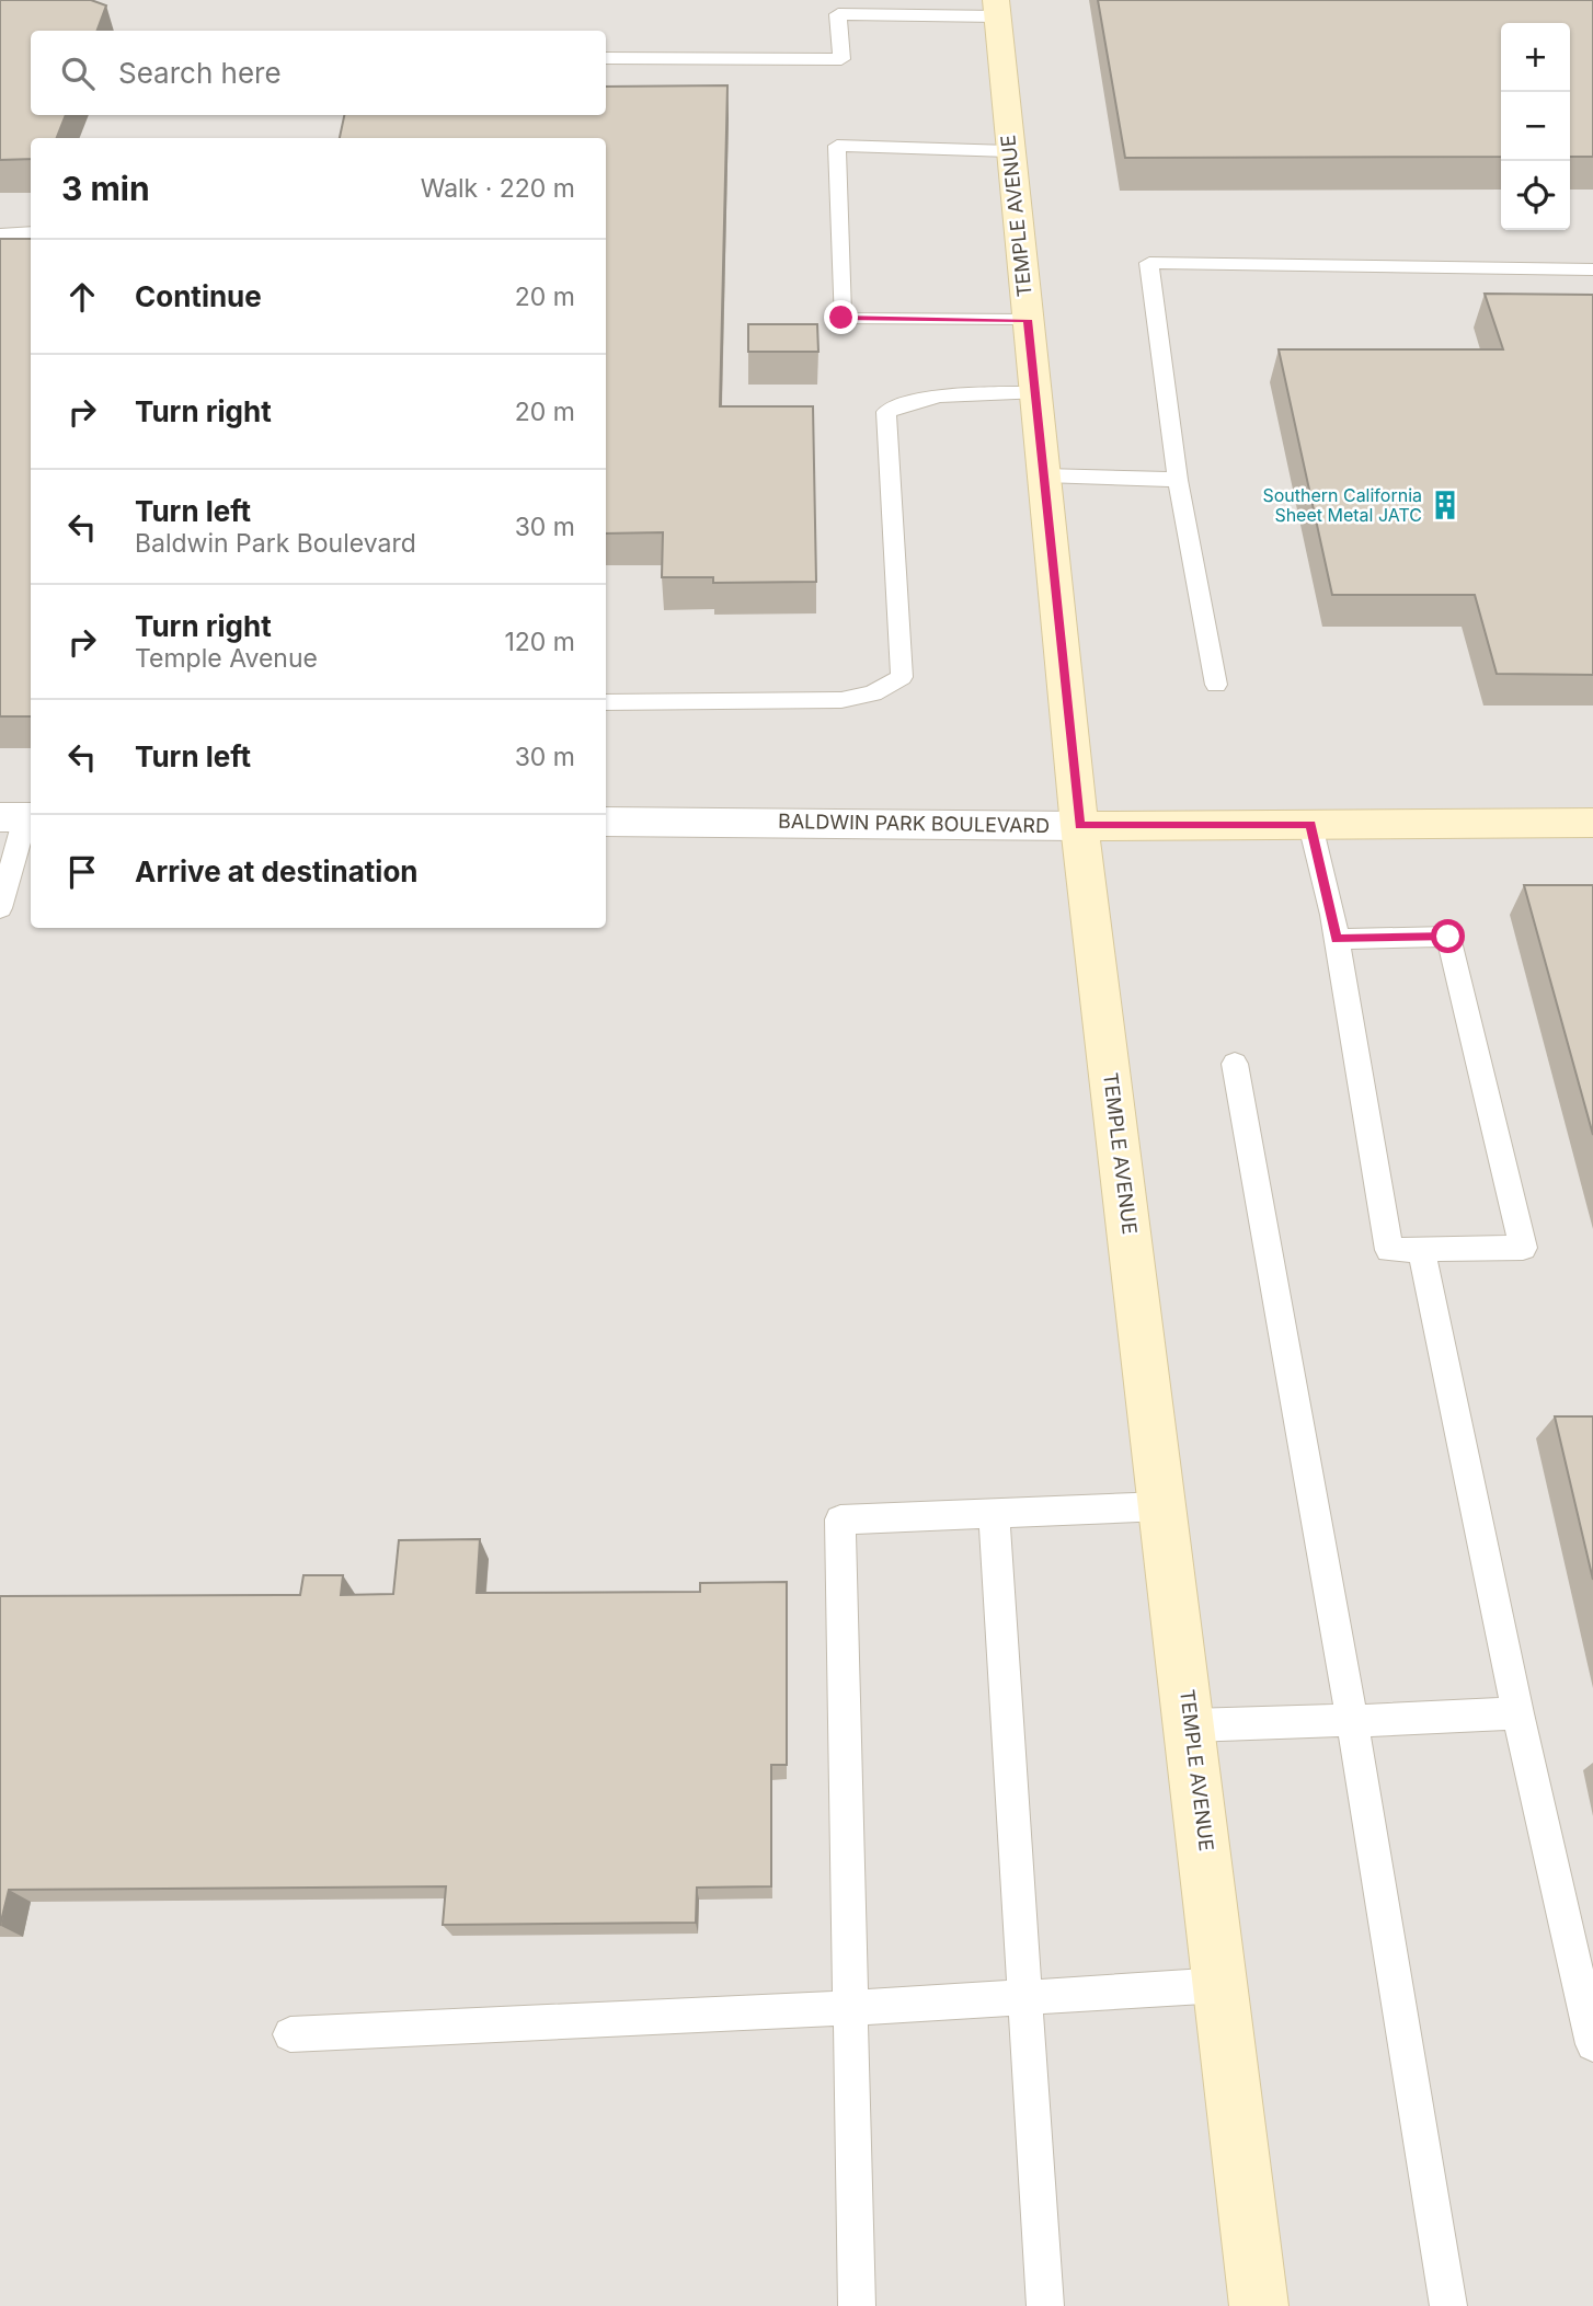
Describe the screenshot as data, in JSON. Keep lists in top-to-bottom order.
{
  "streets": {
    "main road": ["TEMPLE AVENUE", "BALDWIN PARK BOULEVARD"]
  },
  "crossings": [
    ["TEMPLE AVENUE", "BALDWIN PARK BOULEVARD"]
  ],
  "places": {
    "building": ["Southern California Sheet Metal JATC"]
  },
  "page": {
    "map_buttons": ["+", "−"],
    "search": "Search here",
    "heading": ["3 min", "Walk · 220 m"],
    "list": [
      ["Continue", "20 m"],
      ["Turn right", "20 m"],
      ["Turn left", "Baldwin Park Boulevard", "30 m"],
      ["Turn right", "Temple Avenue", "120 m"],
      ["Turn left", "30 m"],
      "Arrive at destination"
    ]
  }
}
